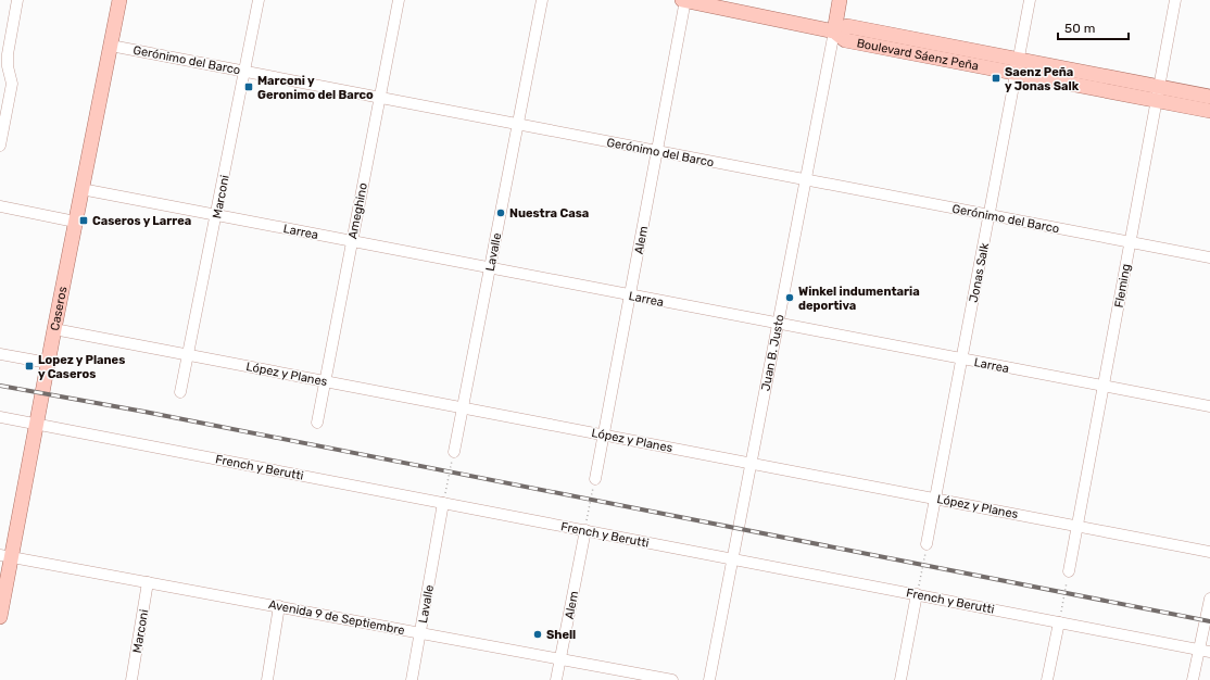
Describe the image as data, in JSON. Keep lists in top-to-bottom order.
{
  "streets": {
    "main road": ["Boulevard Sáenz Peña", "Caseros", "Juan B. Justo"],
    "street": [
      "Gerónimo del Barco",
      "Marconi",
      "Ameghino",
      "Larrea",
      "Alem",
      "Lavalle",
      "Jonas Salk",
      "Fleming",
      "López y Planes",
      "French y Berutti",
      "Avenida 9 de Septiembre"
    ]
  },
  "crossings": [
    ["Boulevard Sáenz Peña", "Alem"],
    ["Boulevard Sáenz Peña", "Jonas Salk"],
    ["Boulevard Sáenz Peña", "Fleming"],
    ["Boulevard Sáenz Peña", "Juan B. Justo"],
    ["Gerónimo del Barco", "Marconi"],
    ["Gerónimo del Barco", "Ameghino"],
    ["Gerónimo del Barco", "Alem"],
    ["Gerónimo del Barco", "Lavalle"],
    ["Gerónimo del Barco", "Jonas Salk"],
    ["Gerónimo del Barco", "Fleming"],
    ["Gerónimo del Barco", "Caseros"],
    ["Gerónimo del Barco", "Juan B. Justo"],
    ["Marconi", "Larrea"],
    ["Marconi", "López y Planes"],
    ["Marconi", "Avenida 9 de Septiembre"],
    ["Ameghino", "Larrea"],
    ["Ameghino", "López y Planes"],
    ["Larrea", "Alem"],
    ["Larrea", "Lavalle"],
    ["Larrea", "Jonas Salk"],
    ["Larrea", "Fleming"],
    ["Larrea", "Caseros"],
    ["Larrea", "Juan B. Justo"],
    ["Alem", "López y Planes"],
    ["Alem", "French y Berutti"],
    ["Alem", "Avenida 9 de Septiembre"],
    ["Lavalle", "López y Planes"],
    ["Lavalle", "French y Berutti"],
    ["Lavalle", "Avenida 9 de Septiembre"],
    ["Jonas Salk", "López y Planes"],
    ["Fleming", "López y Planes"],
    ["Caseros", "López y Planes"],
    ["Caseros", "French y Berutti"],
    ["Caseros", "Avenida 9 de Septiembre"],
    ["Juan B. Justo", "López y Planes"],
    ["Juan B. Justo", "French y Berutti"]
  ],
  "places": {
    "transit": [
      "Saenz Peña y Jonas Salk",
      "Marconi y Geronimo del Barco",
      "Caseros y Larrea",
      "Lopez y Planes y Caseros"
    ],
    "other": ["Nuestra Casa", "Winkel indumentaria deportiva", "Shell"]
  },
  "scale_bar": "50 m"
}
